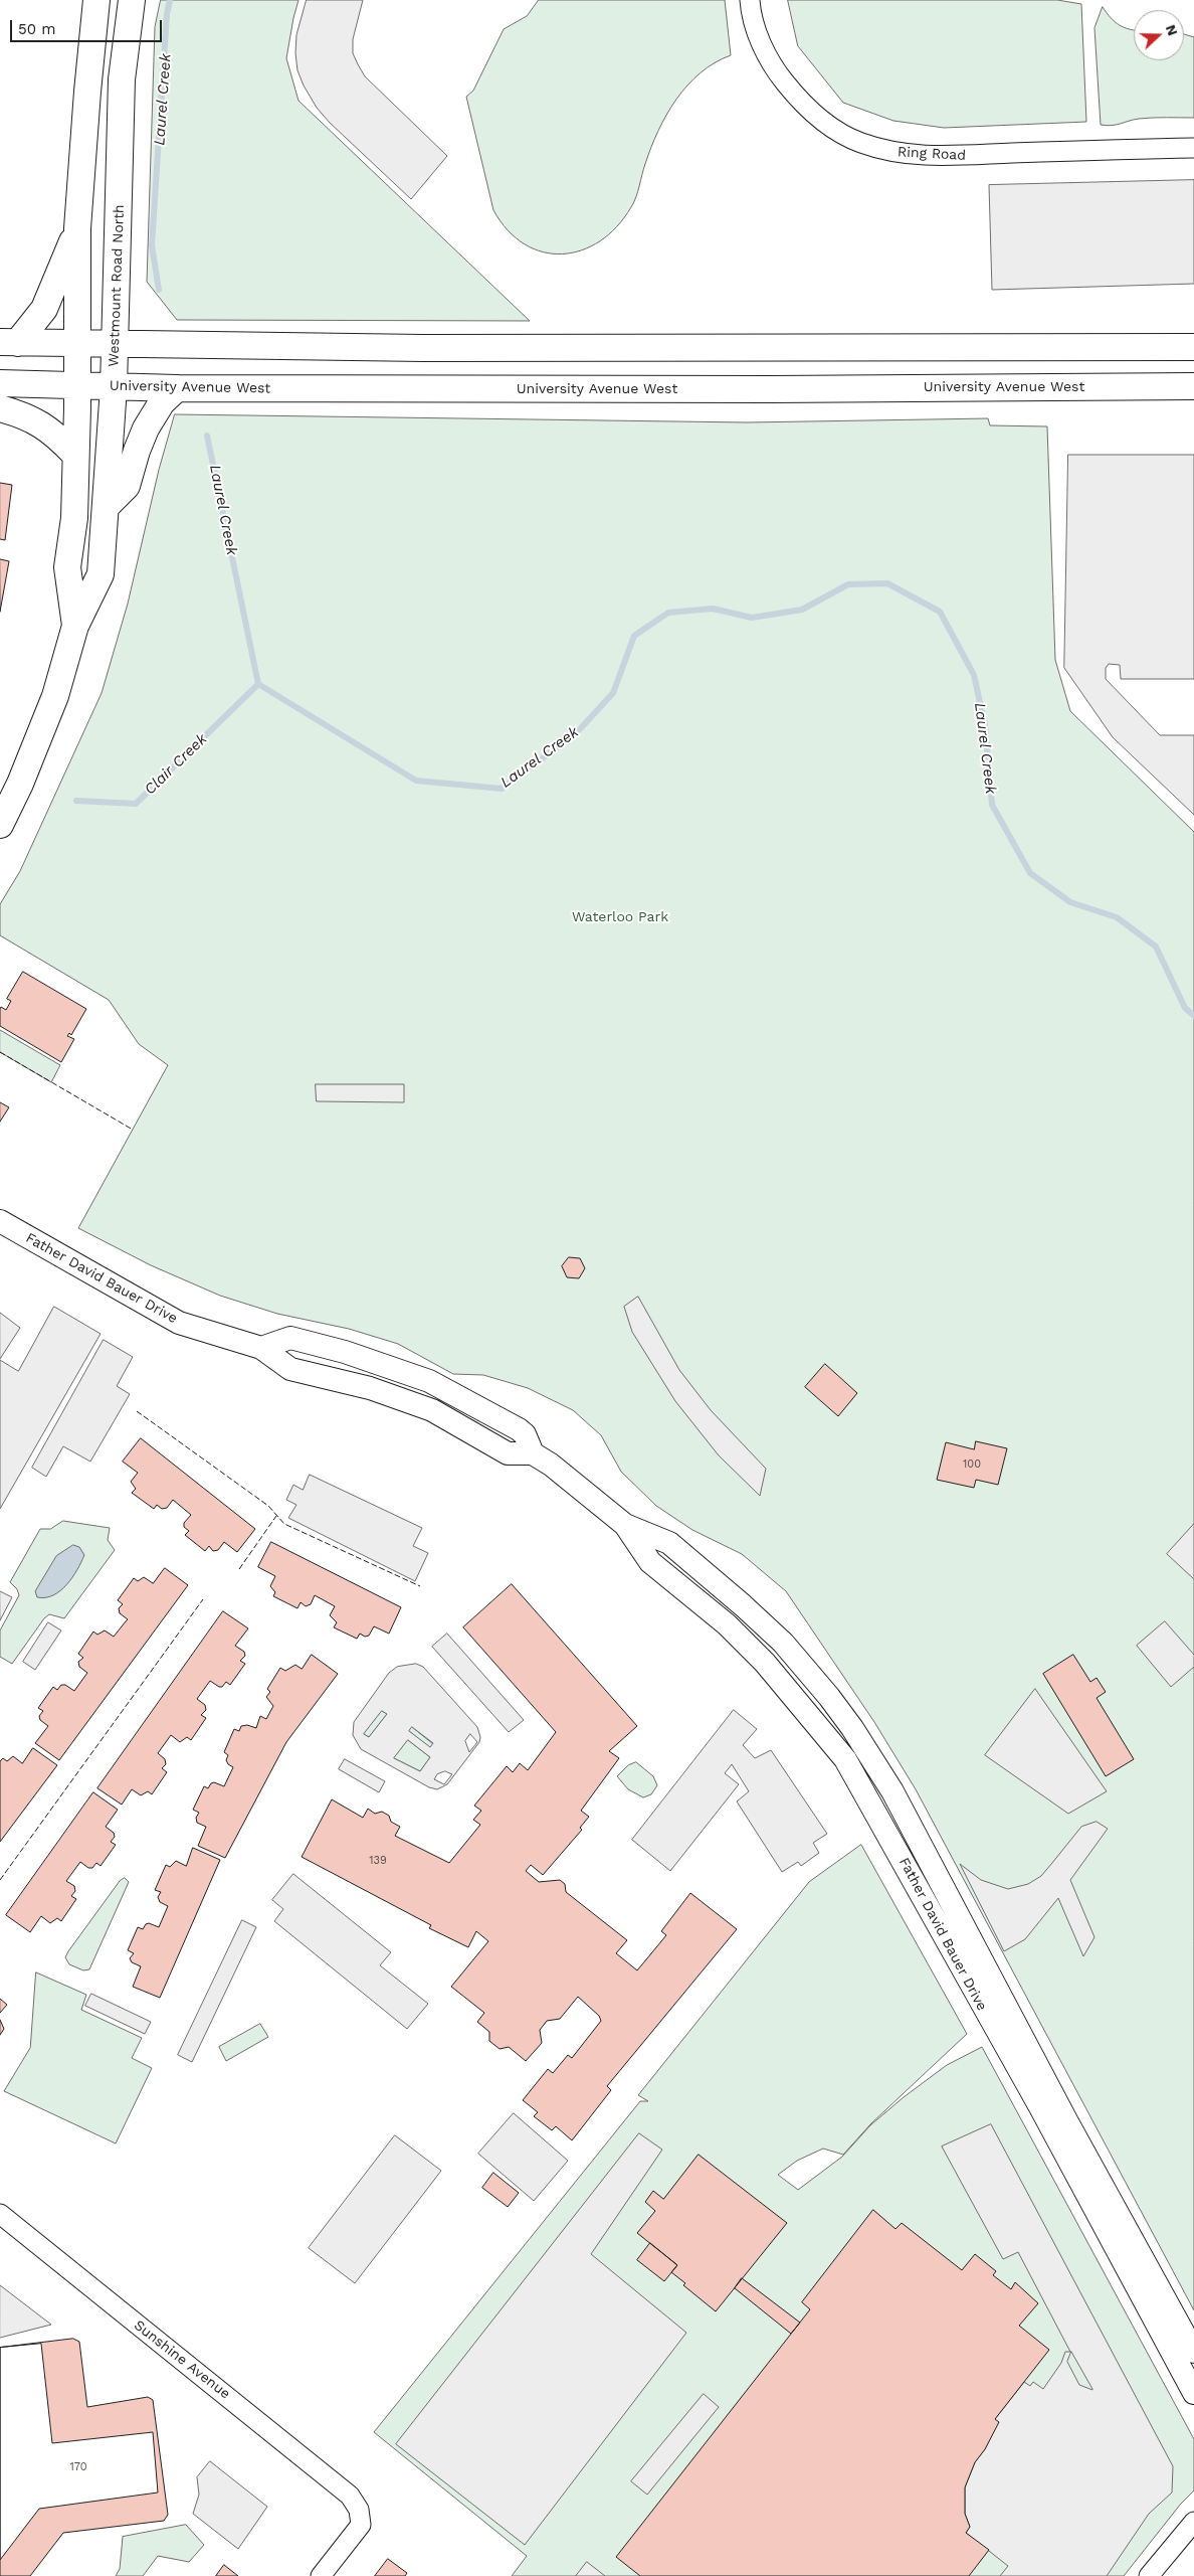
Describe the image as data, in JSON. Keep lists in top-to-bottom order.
{
  "streets": {
    "main road": ["Westmount Road North", "University Avenue West"],
    "street": ["Ring Road", "Father David Bauer Drive", "Sunshine Avenue"]
  },
  "crossings": [
    ["Westmount Road North", "University Avenue West"]
  ],
  "water": ["Laurel Creek", "Clair Creek"],
  "parks": ["Waterloo Park"],
  "house_numbers": ["100", "139", "170"],
  "scale_bar": "50 m",
  "north": "right"
}
